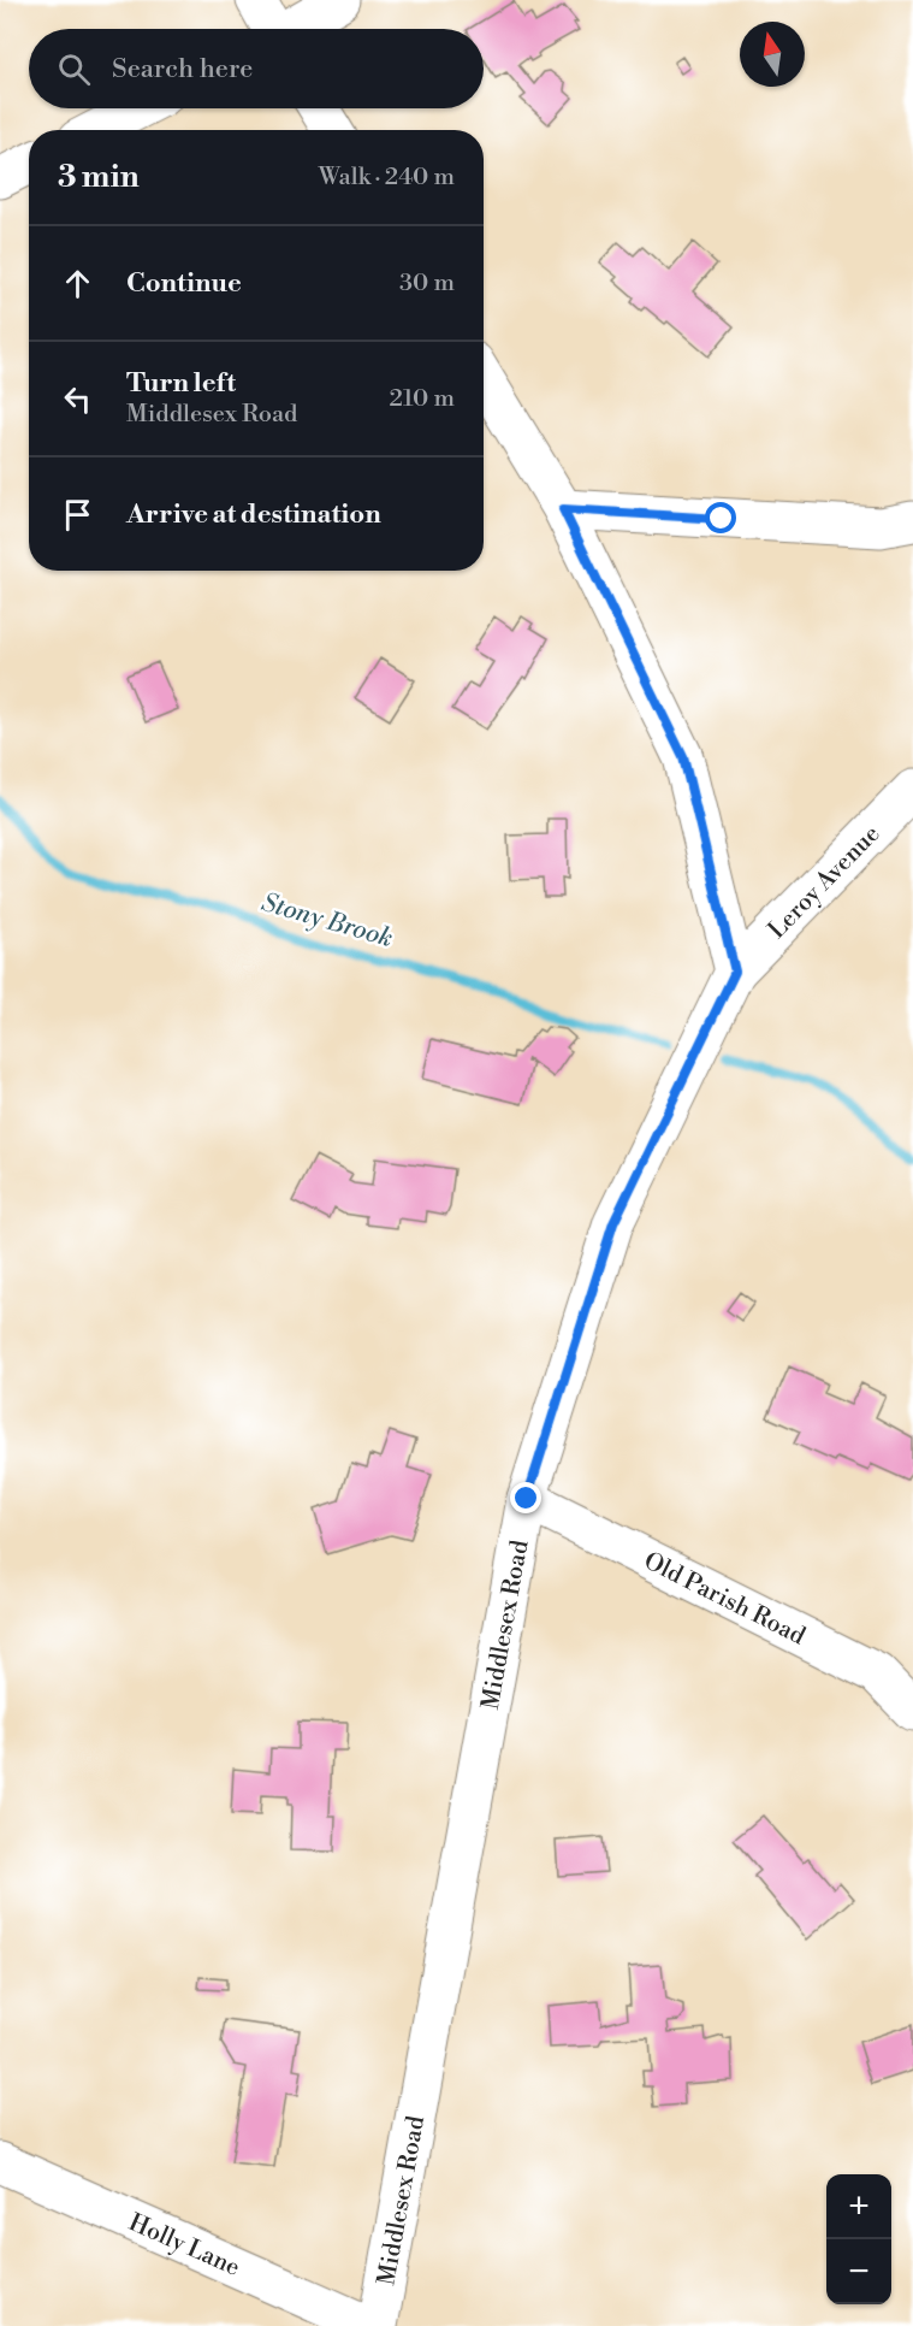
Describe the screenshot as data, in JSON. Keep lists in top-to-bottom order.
{
  "streets": {
    "main road": [
      "Leroy Avenue",
      "Old Parish Road",
      "Middlesex Road",
      "Holly Lane"
    ]
  },
  "crossings": [
    ["Leroy Avenue", "Middlesex Road"],
    ["Old Parish Road", "Middlesex Road"]
  ],
  "water": ["Stony Brook"],
  "north": "top",
  "page": {
    "search": "Search here",
    "heading": ["3 min", "Walk · 240 m"],
    "list": [
      ["Continue", "30 m"],
      ["Turn left", "Middlesex Road", "210 m"],
      "Arrive at destination"
    ],
    "map_buttons": ["+", "−"]
  }
}
